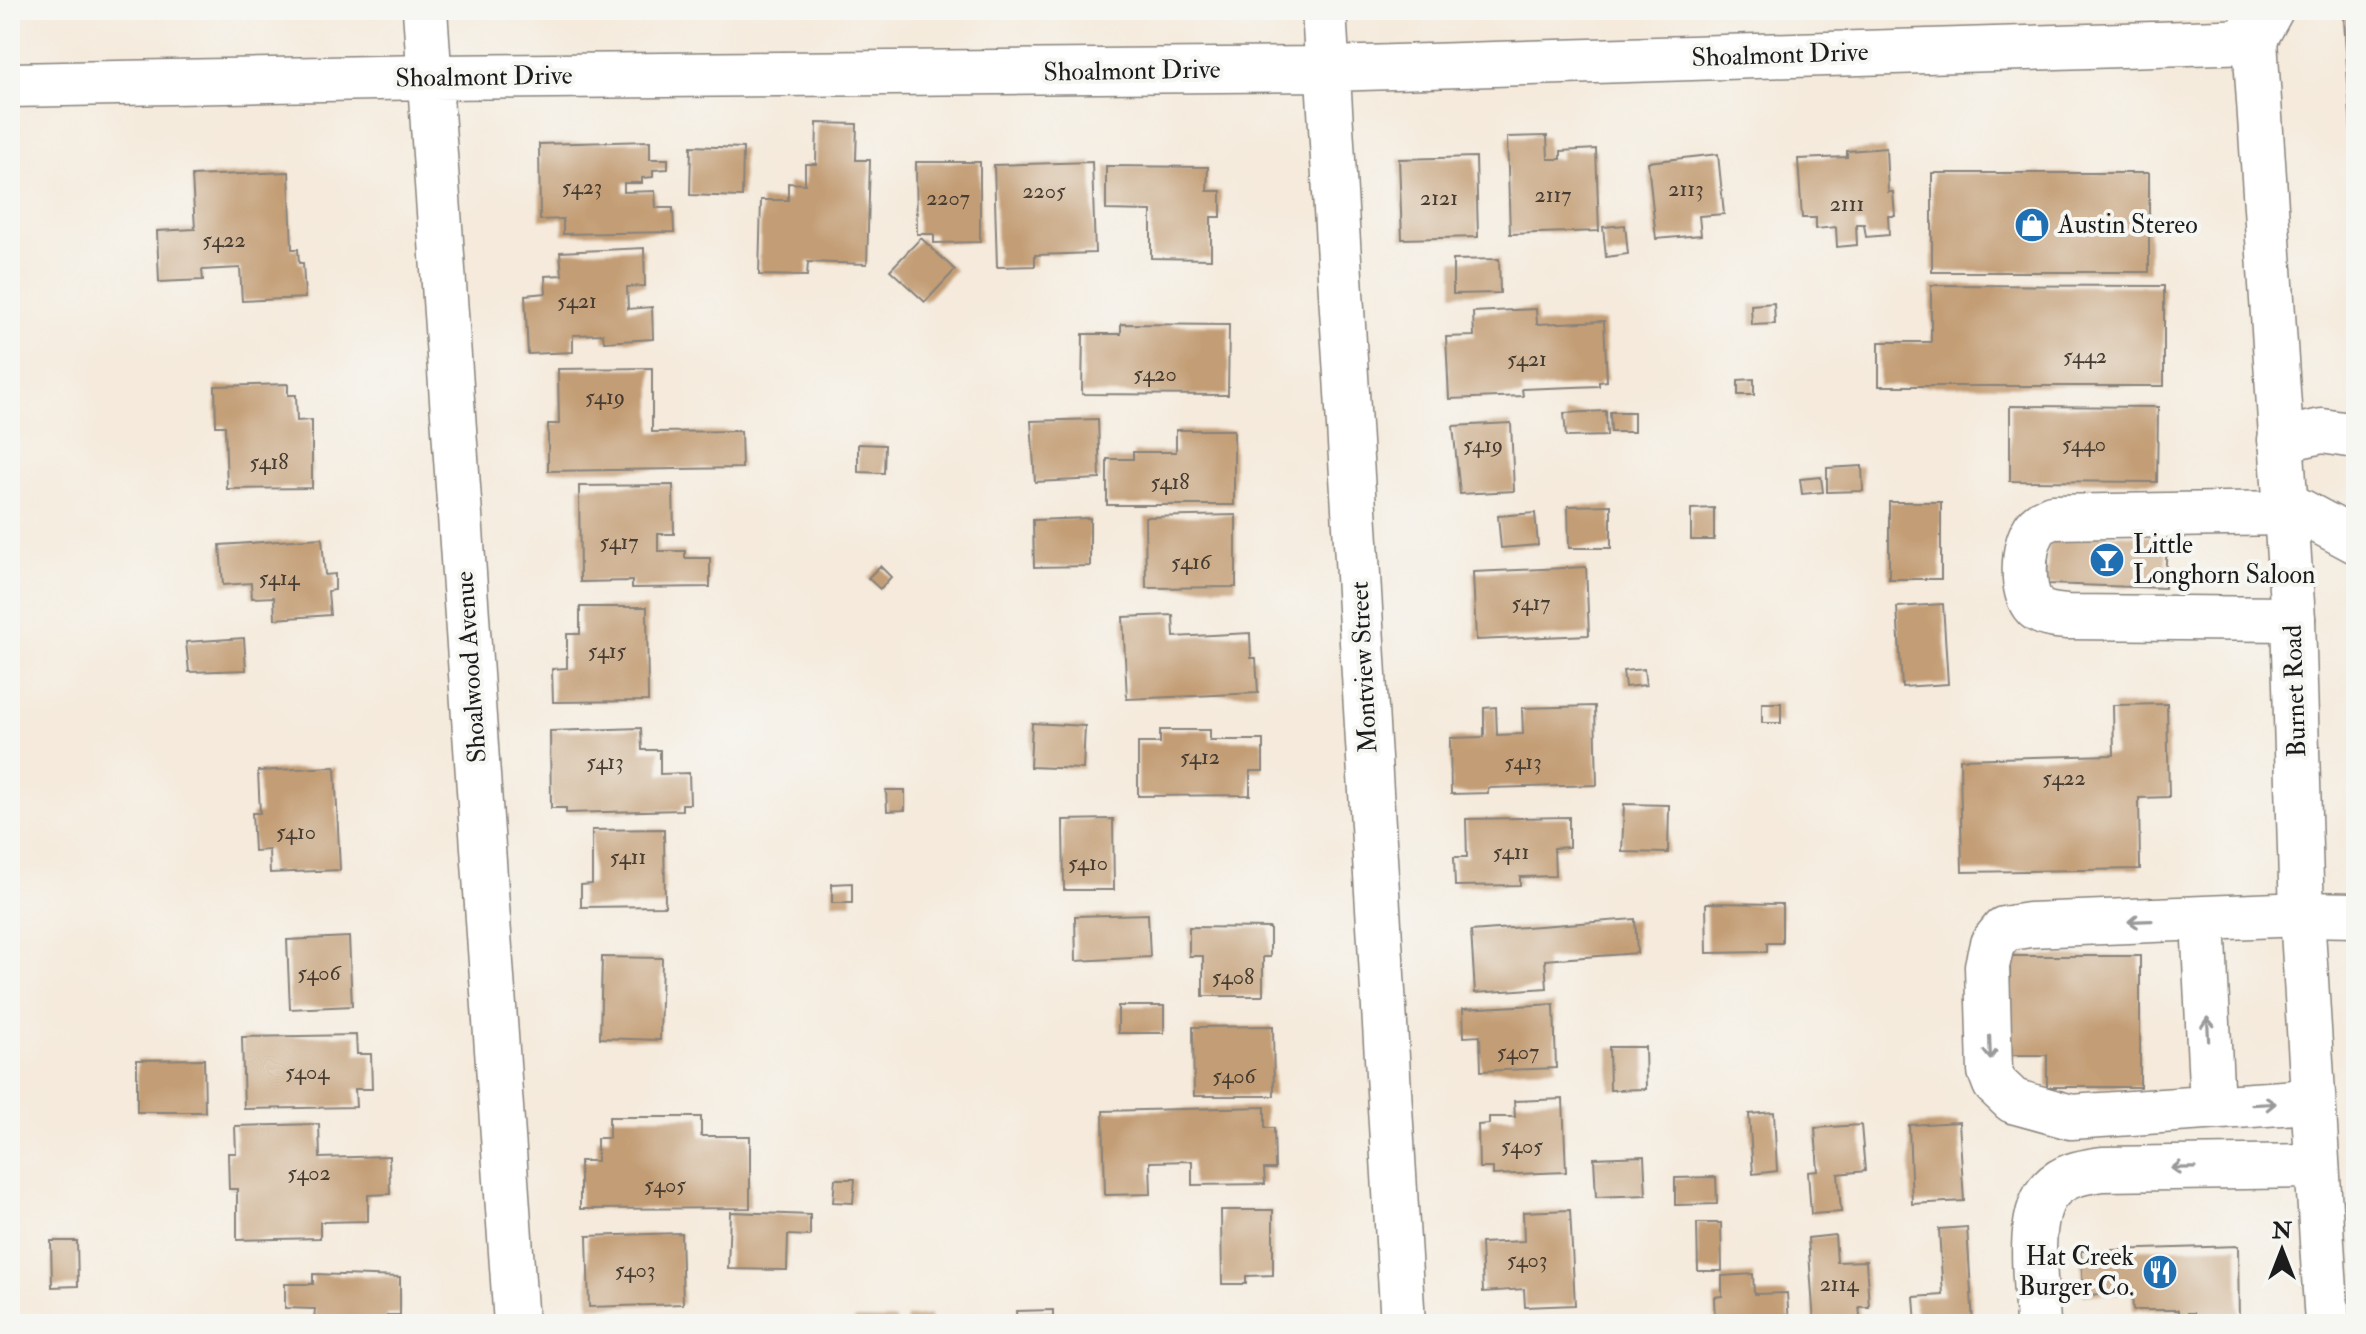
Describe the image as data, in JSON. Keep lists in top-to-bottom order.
{
  "streets": {
    "street": [
      "Shoalmont Drive",
      "Shoalwood Avenue",
      "Montview Street",
      "Burnet Road"
    ]
  },
  "crossings": [
    ["Shoalmont Drive", "Shoalwood Avenue"],
    ["Shoalmont Drive", "Montview Street"],
    ["Shoalmont Drive", "Burnet Road"]
  ],
  "places": {
    "shop": ["Austin Stereo"],
    "bar": ["Little Longhorn Saloon"],
    "restaurant": ["Hat Creek Burger Co."]
  },
  "house_numbers": [
    "5423",
    "2113",
    "2205",
    "2117",
    "2207",
    "2121",
    "2111",
    "5422",
    "5421",
    "5442",
    "5421",
    "5420",
    "5419",
    "5440",
    "5419",
    "5418",
    "5418",
    "5417",
    "5416",
    "5414",
    "5417",
    "5415",
    "5412",
    "5413",
    "5413",
    "5422",
    "5410",
    "5411",
    "5411",
    "5410",
    "5406",
    "5408",
    "5407",
    "5404",
    "5406",
    "5405",
    "5402",
    "5405",
    "5403",
    "5403",
    "2114"
  ],
  "north": "top"
}
